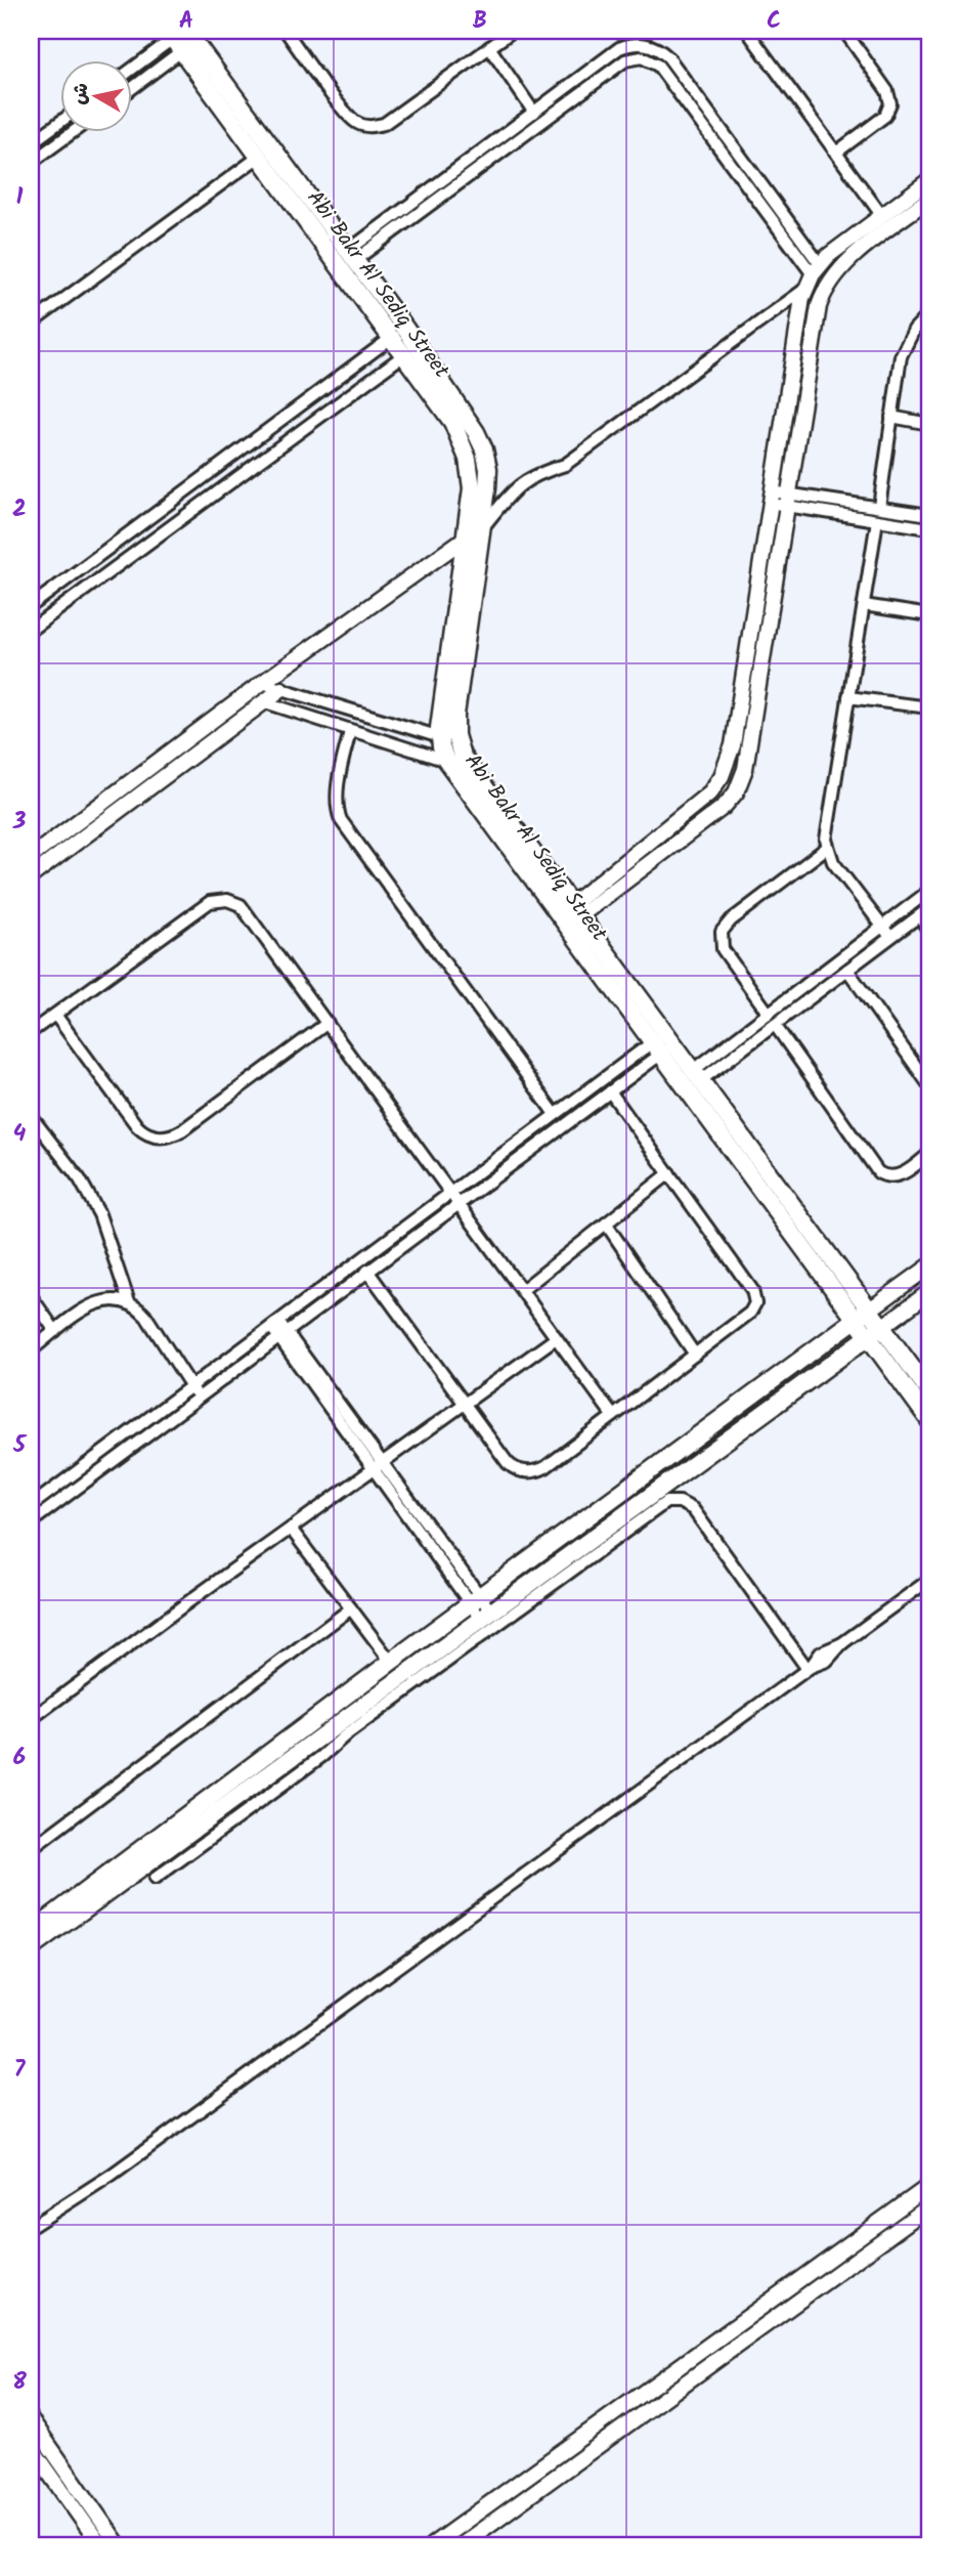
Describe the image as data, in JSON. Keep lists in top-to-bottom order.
{
  "streets": {
    "main road": ["Abi Bakr Al Sediq Street"]
  },
  "north": "left",
  "grid": {
    "columns": ["A", "B", "C"],
    "rows": [
      "1",
      "2",
      "3",
      "4",
      "5",
      "6",
      "7",
      "8"
    ]
  }
}
